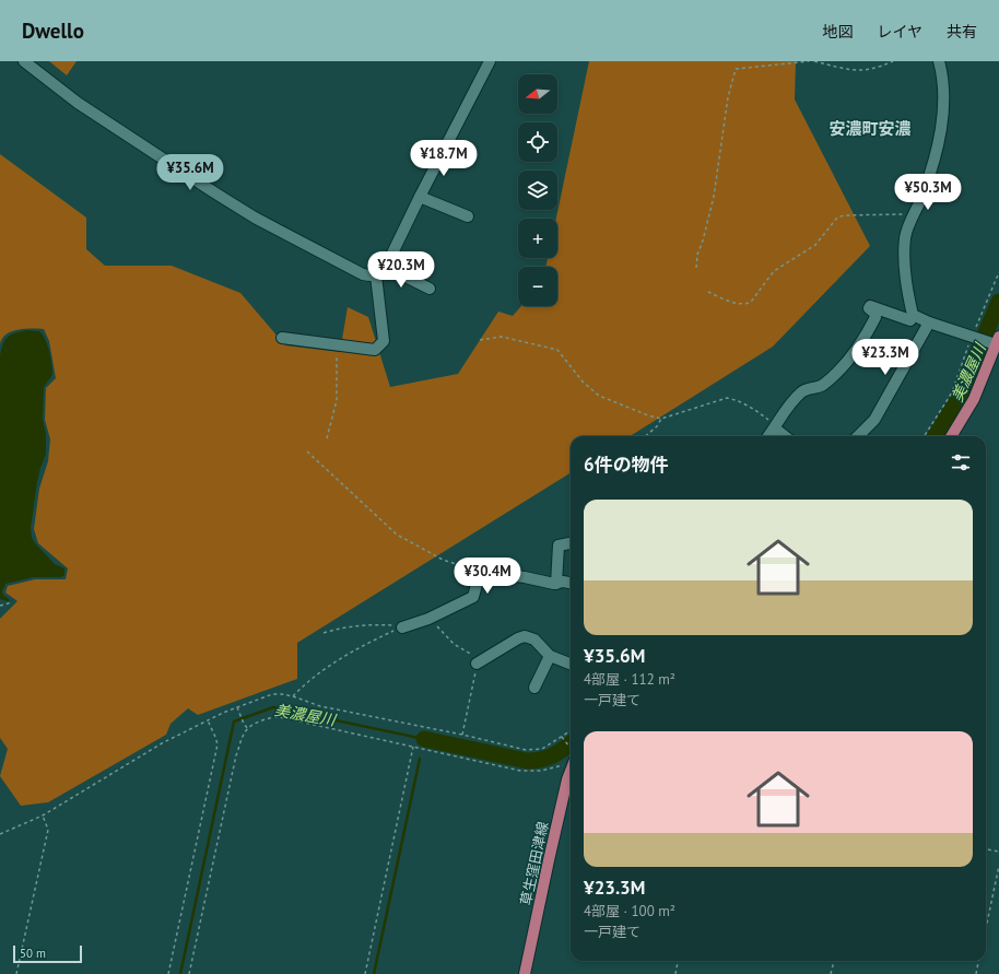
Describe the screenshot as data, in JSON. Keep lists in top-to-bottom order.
{
  "streets": {
    "main road": ["草生窪田津線"]
  },
  "districts": ["安濃町安濃"],
  "water": ["美濃屋川"],
  "scale_bar": "50 m",
  "north": "left",
  "page": {
    "header": "Dwello",
    "nav": ["地図", "レイヤ", "共有"],
    "map_buttons": ["+", "−"],
    "price": [
      "¥18.7M",
      "¥35.6M",
      "¥50.3M",
      "¥20.3M",
      "¥23.3M",
      "¥30.4M"
    ],
    "heading": "6件の物件",
    "list": [
      {
        "name": "¥35.6M",
        "note": "4部屋 · 112 m² · 一戸建て"
      },
      {
        "name": "¥23.3M",
        "note": "4部屋 · 100 m² · 一戸建て"
      }
    ],
    "scale": "50 m"
  }
}
